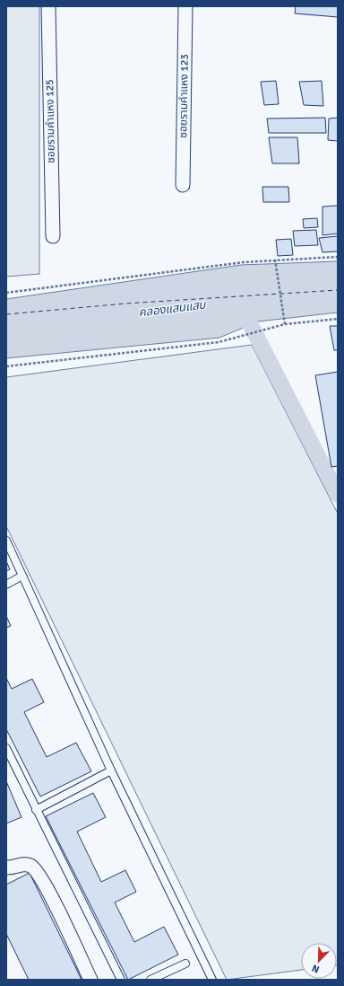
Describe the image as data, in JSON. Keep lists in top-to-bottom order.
{
  "streets": {
    "street": ["ซอยรามคำแหง 123", "ซอยรามคำแหง 125"]
  },
  "water": ["คลองแสนแสบ"],
  "north": "bottom left"
}
